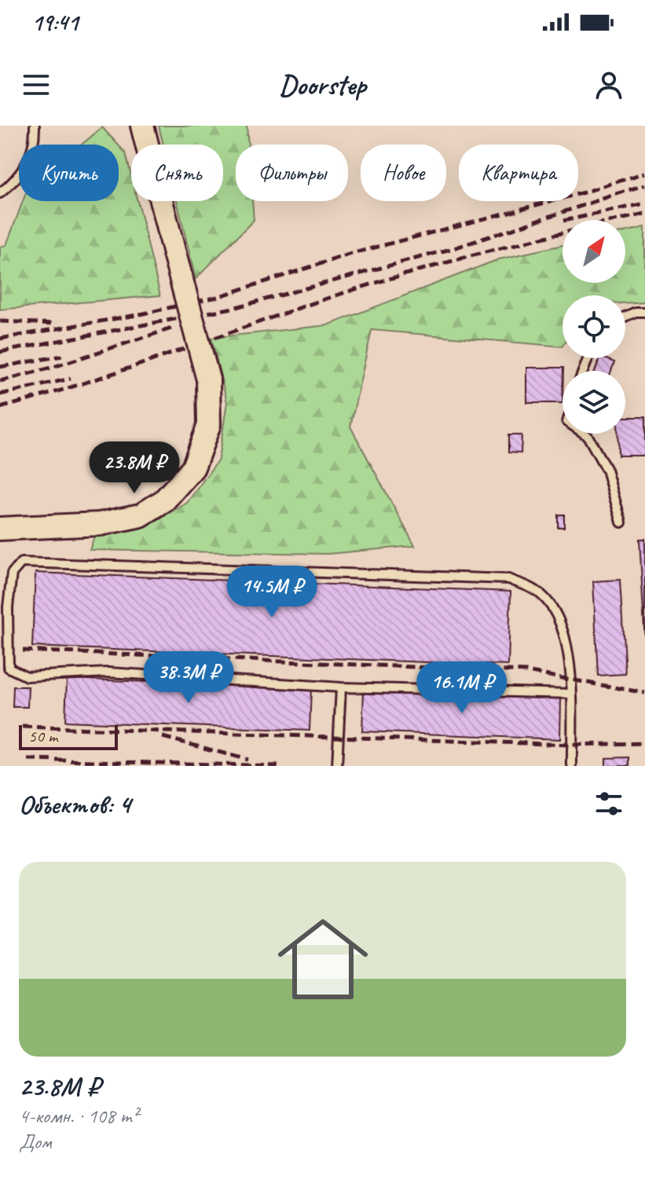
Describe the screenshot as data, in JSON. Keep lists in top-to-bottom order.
{
  "scale_bar": "50 m",
  "north": "top right",
  "page": {
    "status": "19:41",
    "header": "Doorstep",
    "chip": [
      "Купить",
      "Снять",
      "Фильтры",
      "Новое",
      "Квартира"
    ],
    "price": [
      "23.8M ₽",
      "14.5M ₽",
      "38.3M ₽",
      "16.1M ₽"
    ],
    "scale": "50 m",
    "heading": "Объектов: 4",
    "list": [
      {
        "name": "23.8M ₽",
        "note": "4-комн. · 108 m² · Дом"
      }
    ]
  }
}
